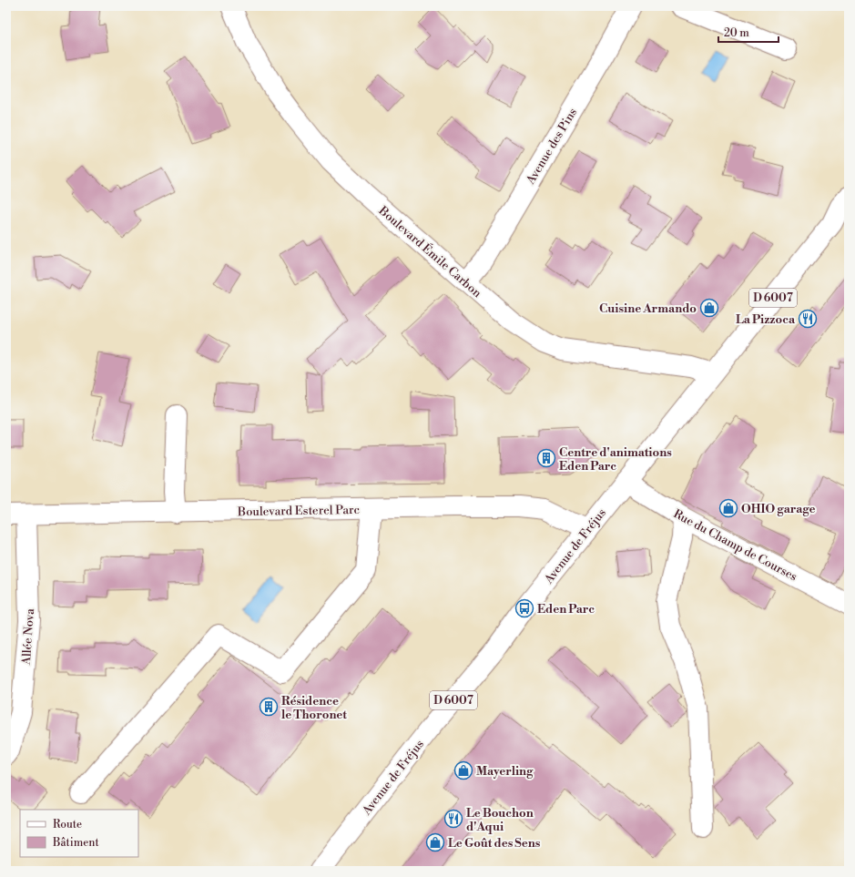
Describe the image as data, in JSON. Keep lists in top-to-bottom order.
{
  "streets": {
    "street": [
      "Avenue des Pins",
      "Boulevard Émile Carbon",
      "D 6007",
      "Boulevard Esterel Parc",
      "Rue du Champ de Courses",
      "Avenue de Fréjus",
      "Allée Nova"
    ]
  },
  "crossings": [
    ["Avenue des Pins", "Boulevard Émile Carbon"],
    ["Boulevard Émile Carbon", "Avenue de Fréjus"],
    ["Boulevard Esterel Parc", "Avenue de Fréjus"],
    ["Boulevard Esterel Parc", "Allée Nova"],
    ["Rue du Champ de Courses", "Avenue de Fréjus"]
  ],
  "places": {
    "shop": [
      "Cuisine Armando",
      "OHIO garage",
      "Mayerling",
      "Le Goût des Sens"
    ],
    "restaurant": ["La Pizzoca", "Le Bouchon d'Aqui"],
    "building": ["Centre d'animations Eden Parc", "Résidence le Thoronet"],
    "bus stop": ["Eden Parc"]
  },
  "legend": ["Route", "Bâtiment"],
  "scale_bar": "20 m"
}
